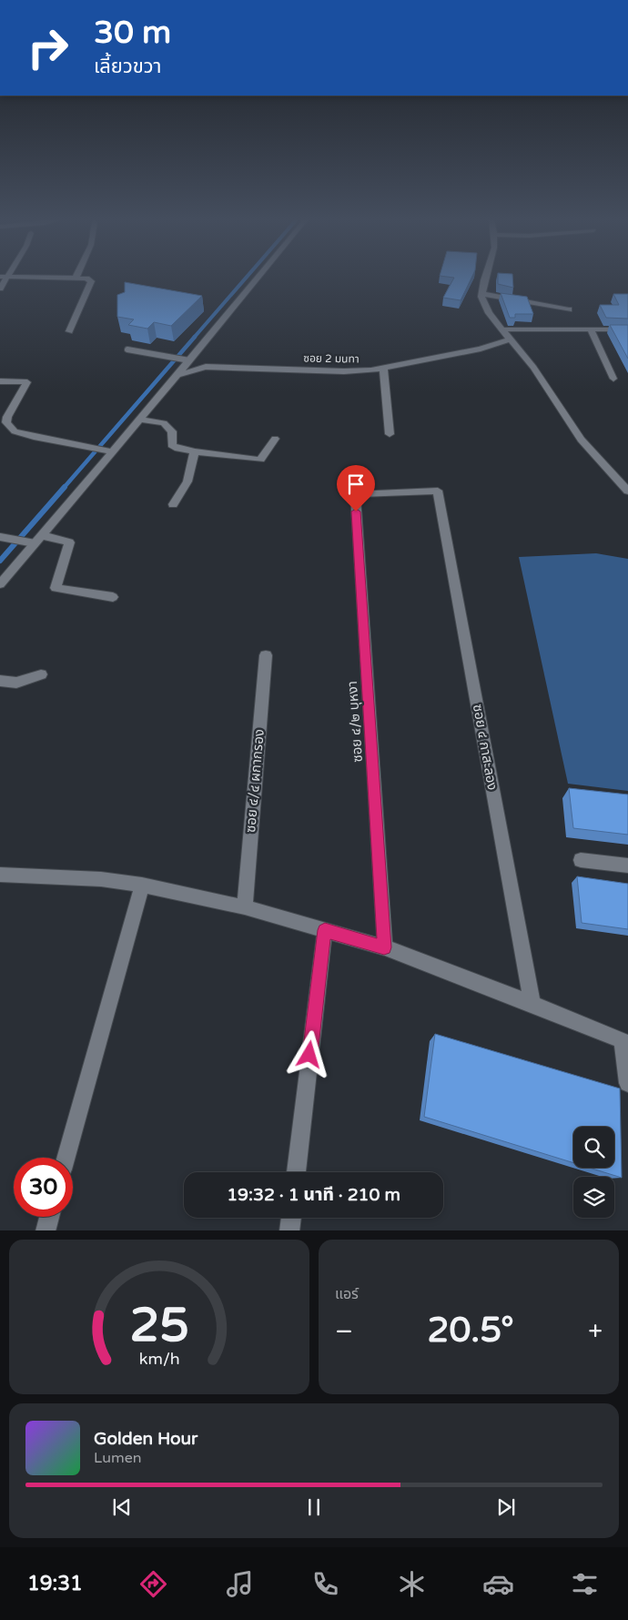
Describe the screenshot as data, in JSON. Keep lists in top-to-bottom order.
{
  "streets": {
    "street": [
      "ซอย 2 มนทา",
      "ซอย ๔/๒ บุหงา",
      "ซอย ๔ กาสะลอง",
      "ซอย ๔/๔ ผกากรอง"
    ]
  },
  "crossings": [
    ["ซอย ๔/๒ บุหงา", "ซอย ๔ กาสะลอง"]
  ],
  "page": {
    "turn": ["30 m", "เลี้ยวขวา"],
    "limit": "30",
    "trip": "19:32 · 1 นาที · 210 m",
    "tile": "แอร์",
    "heat": ["−", "20.5°", "+"],
    "song": ["Golden Hour", "Lumen"],
    "tabs": "19:31",
    "gauge": ["25", "km/h"]
  }
}
